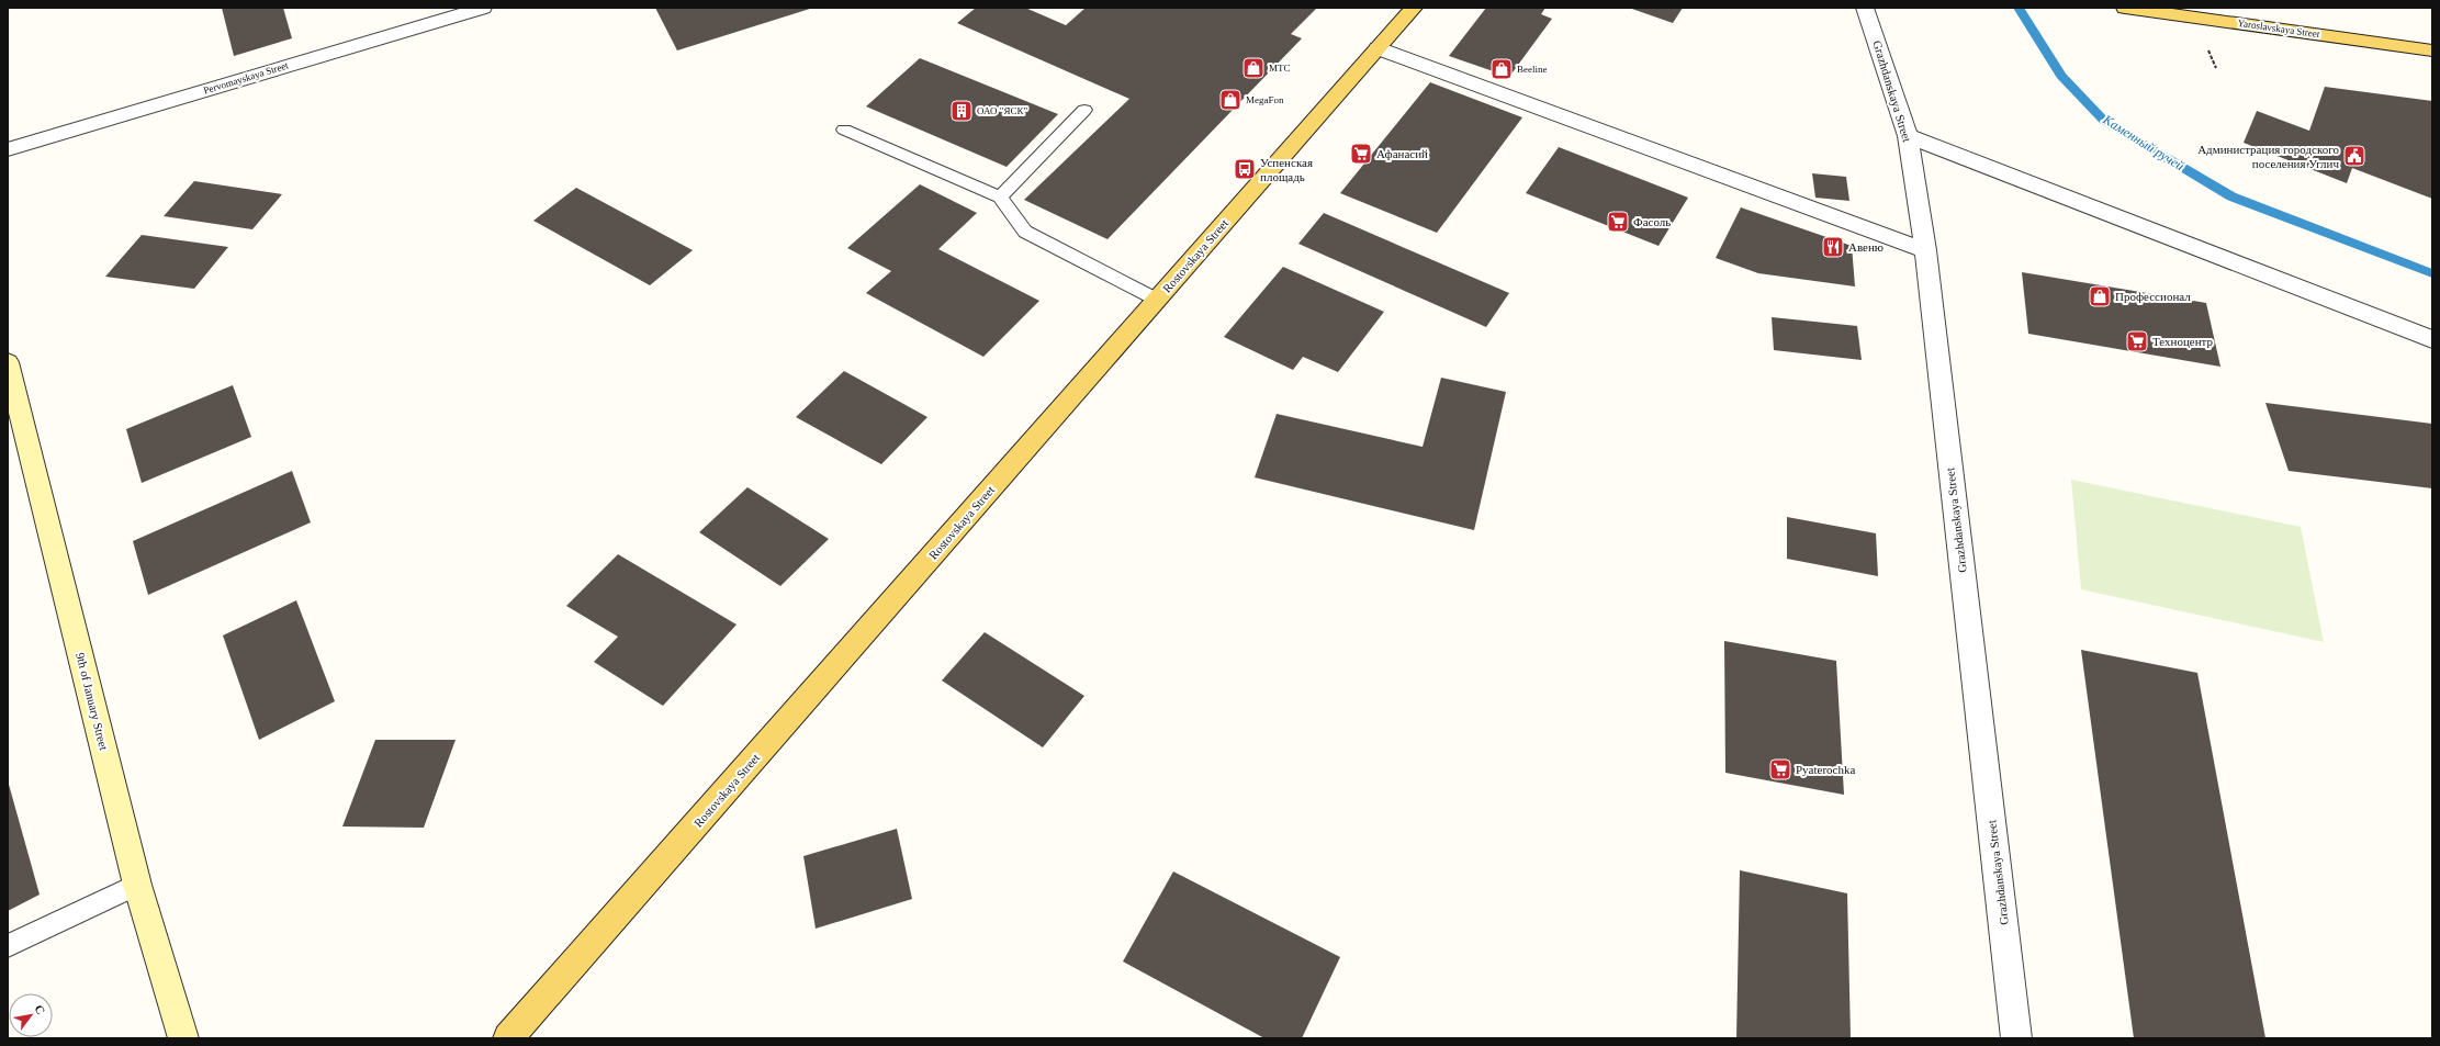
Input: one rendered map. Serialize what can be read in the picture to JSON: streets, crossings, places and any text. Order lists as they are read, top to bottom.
{
  "streets": {
    "main road": ["Yaroslavskaya Street", "Rostovskaya Street", "9th of January Street"],
    "street": ["Pervomayskaya Street", "Grazhdanskaya Street"]
  },
  "water": ["Каменный ручей"],
  "places": {
    "shop": [
      "МТС",
      "Beeline",
      "MegaFon",
      "Профессионал"
    ],
    "building": ["ОАО \"ЯСК\""],
    "supermarket": [
      "Афанасий",
      "Фасоль",
      "Техноцентр",
      "Pyaterochka"
    ],
    "public building": ["Администрация городского поселения Углич"],
    "bus stop": ["Успенская площадь"],
    "restaurant": ["Авеню"]
  },
  "north": "top right"
}
